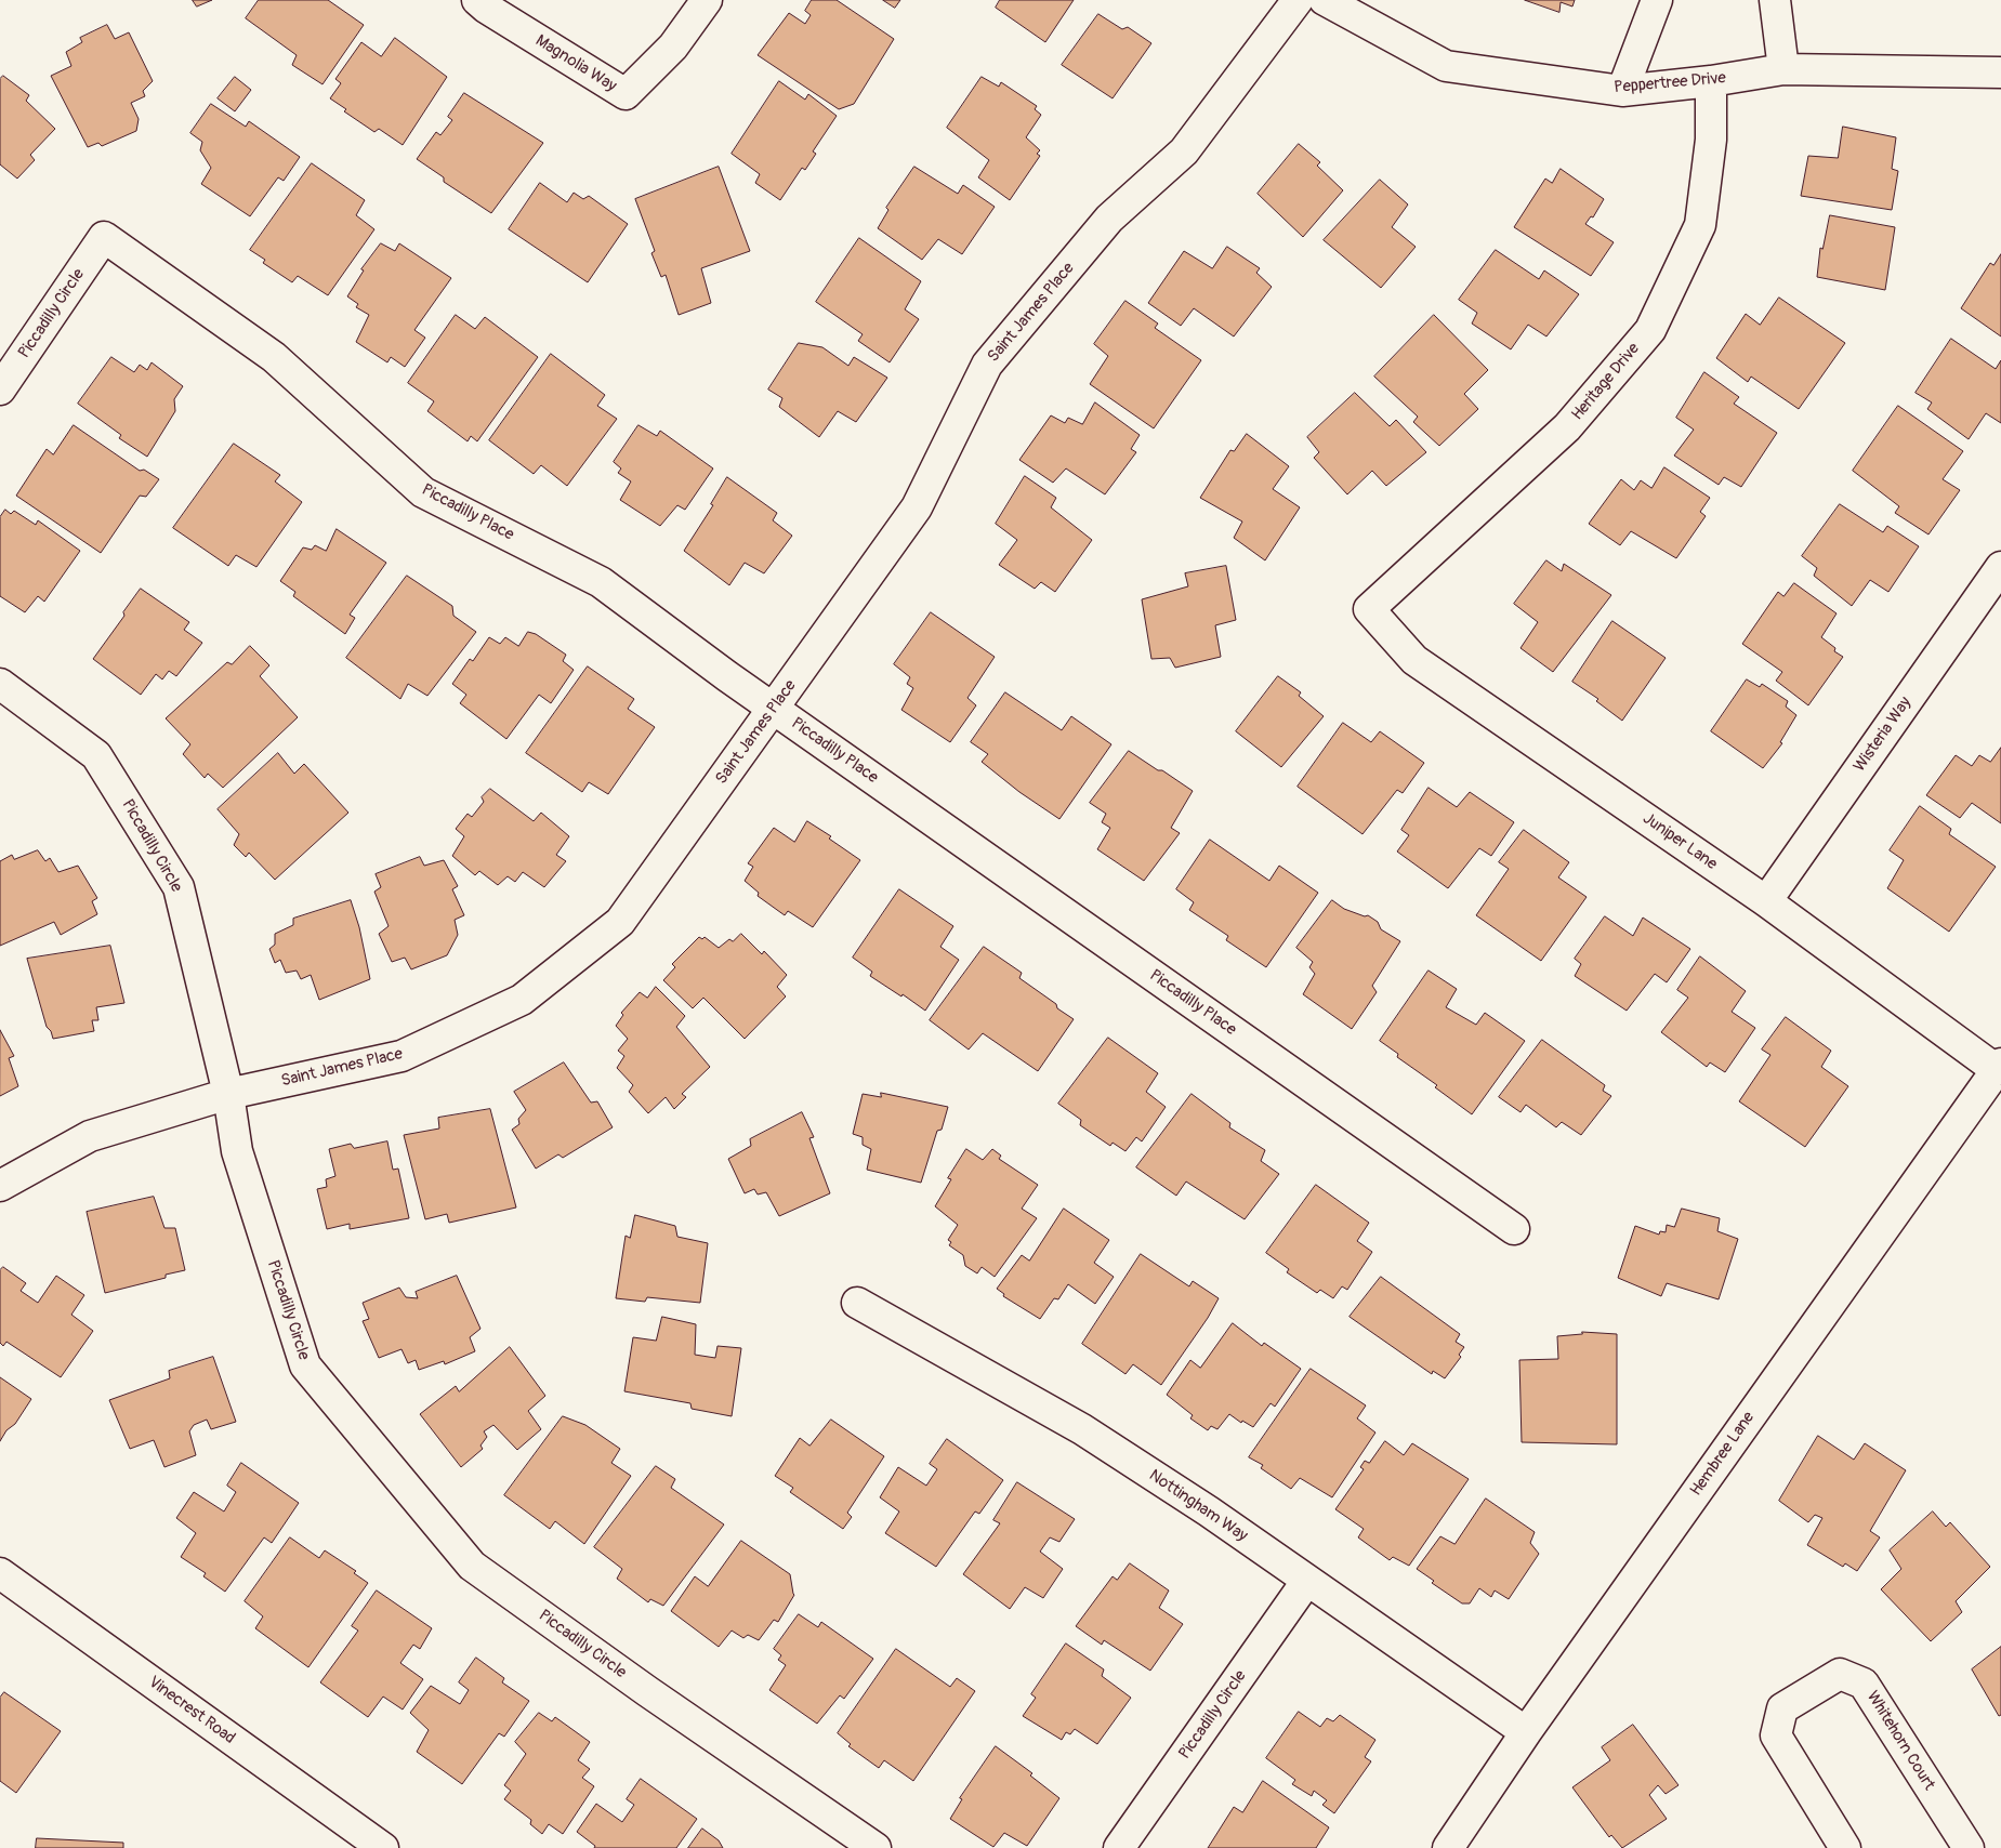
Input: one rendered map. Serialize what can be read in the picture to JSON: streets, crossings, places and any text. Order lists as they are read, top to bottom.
{
  "streets": {
    "street": [
      "Magnolia Way",
      "Peppertree Drive",
      "Saint James Place",
      "Piccadilly Circle",
      "Heritage Drive",
      "Piccadilly Place",
      "Wisteria Way",
      "Juniper Lane",
      "Hembree Lane",
      "Nottingham Way",
      "Vinecrest Road",
      "Whitehorn Court"
    ]
  },
  "crossings": [
    ["Peppertree Drive", "Heritage Drive"],
    ["Saint James Place", "Piccadilly Circle"],
    ["Saint James Place", "Piccadilly Place"],
    ["Piccadilly Circle", "Piccadilly Place"],
    ["Piccadilly Circle", "Nottingham Way"],
    ["Heritage Drive", "Juniper Lane"],
    ["Wisteria Way", "Juniper Lane"],
    ["Juniper Lane", "Hembree Lane"],
    ["Hembree Lane", "Nottingham Way"]
  ]
}
